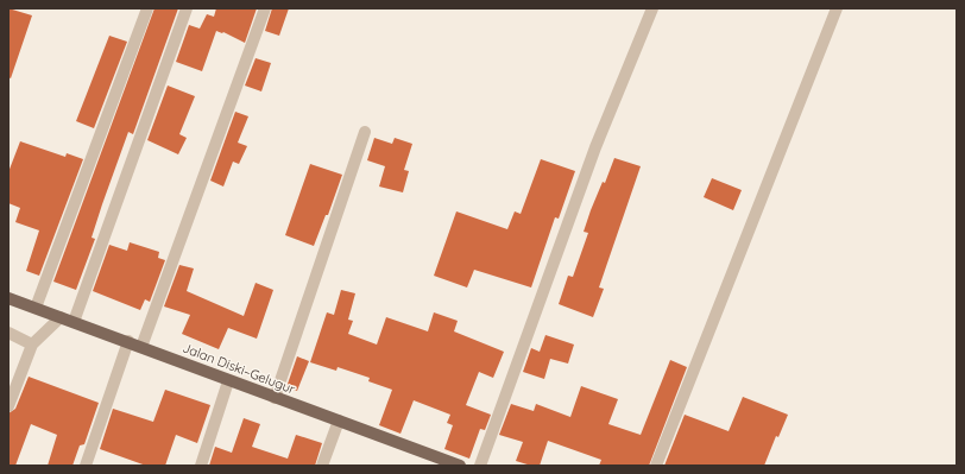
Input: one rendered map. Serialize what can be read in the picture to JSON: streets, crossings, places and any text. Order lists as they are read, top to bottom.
{
  "streets": {
    "main road": ["Jalan Diski–Gelugur"]
  }
}
